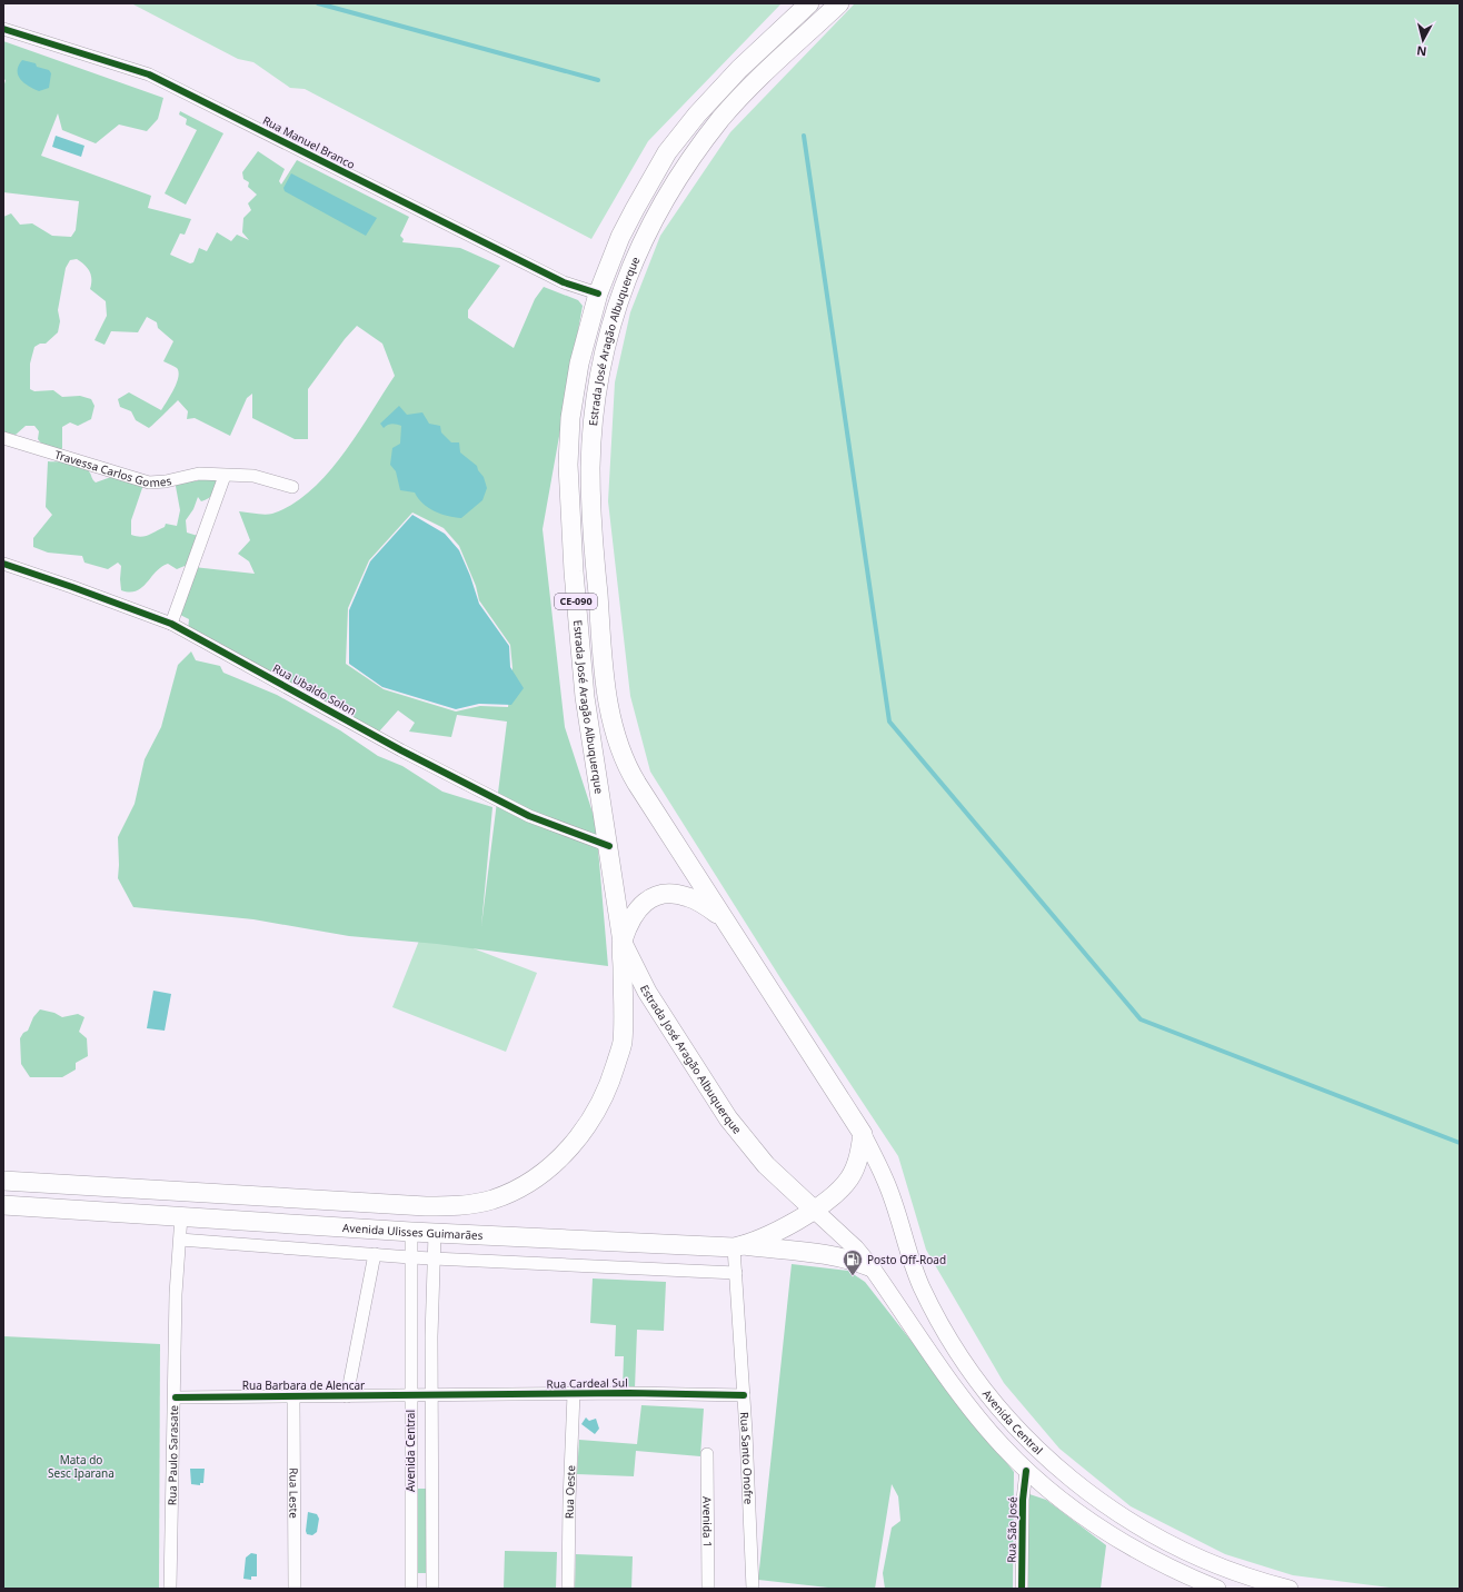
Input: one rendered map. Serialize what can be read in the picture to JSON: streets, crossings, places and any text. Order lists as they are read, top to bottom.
{
  "streets": {
    "main road": [
      "Estrada José Aragão Albuquerque",
      "CE-090",
      "Avenida Ulisses Guimarães",
      "Avenida Central"
    ],
    "street": [
      "Rua Manuel Branco",
      "Travessa Carlos Gomes",
      "Rua Ubaldo Solon",
      "Rua Cardeal Sul",
      "Rua Barbara de Alencar",
      "Rua Paulo Sarasate",
      "Rua Santo Onofre",
      "Rua Oeste",
      "Rua Leste",
      "Avenida 1",
      "Rua São José"
    ]
  },
  "crossings": [
    ["Rua Manuel Branco", "Estrada José Aragão Albuquerque"],
    ["Estrada José Aragão Albuquerque", "Rua Ubaldo Solon"],
    ["Estrada José Aragão Albuquerque", "Avenida Ulisses Guimarães"],
    ["Estrada José Aragão Albuquerque", "Avenida Central"],
    ["Avenida Ulisses Guimarães", "Avenida Central"],
    ["Avenida Ulisses Guimarães", "Rua Paulo Sarasate"],
    ["Avenida Ulisses Guimarães", "Rua Santo Onofre"],
    ["Rua Cardeal Sul", "Rua Barbara de Alencar"],
    ["Rua Cardeal Sul", "Avenida Central"],
    ["Rua Cardeal Sul", "Rua Santo Onofre"],
    ["Rua Cardeal Sul", "Rua Oeste"],
    ["Rua Barbara de Alencar", "Avenida Central"],
    ["Rua Barbara de Alencar", "Rua Paulo Sarasate"],
    ["Rua Barbara de Alencar", "Rua Leste"],
    ["Avenida Central", "Rua São José"]
  ],
  "parks": ["Mata do Sesc Iparana"],
  "places": {
    "fuel station": ["Posto Off-Road"]
  },
  "north": "bottom"
}
